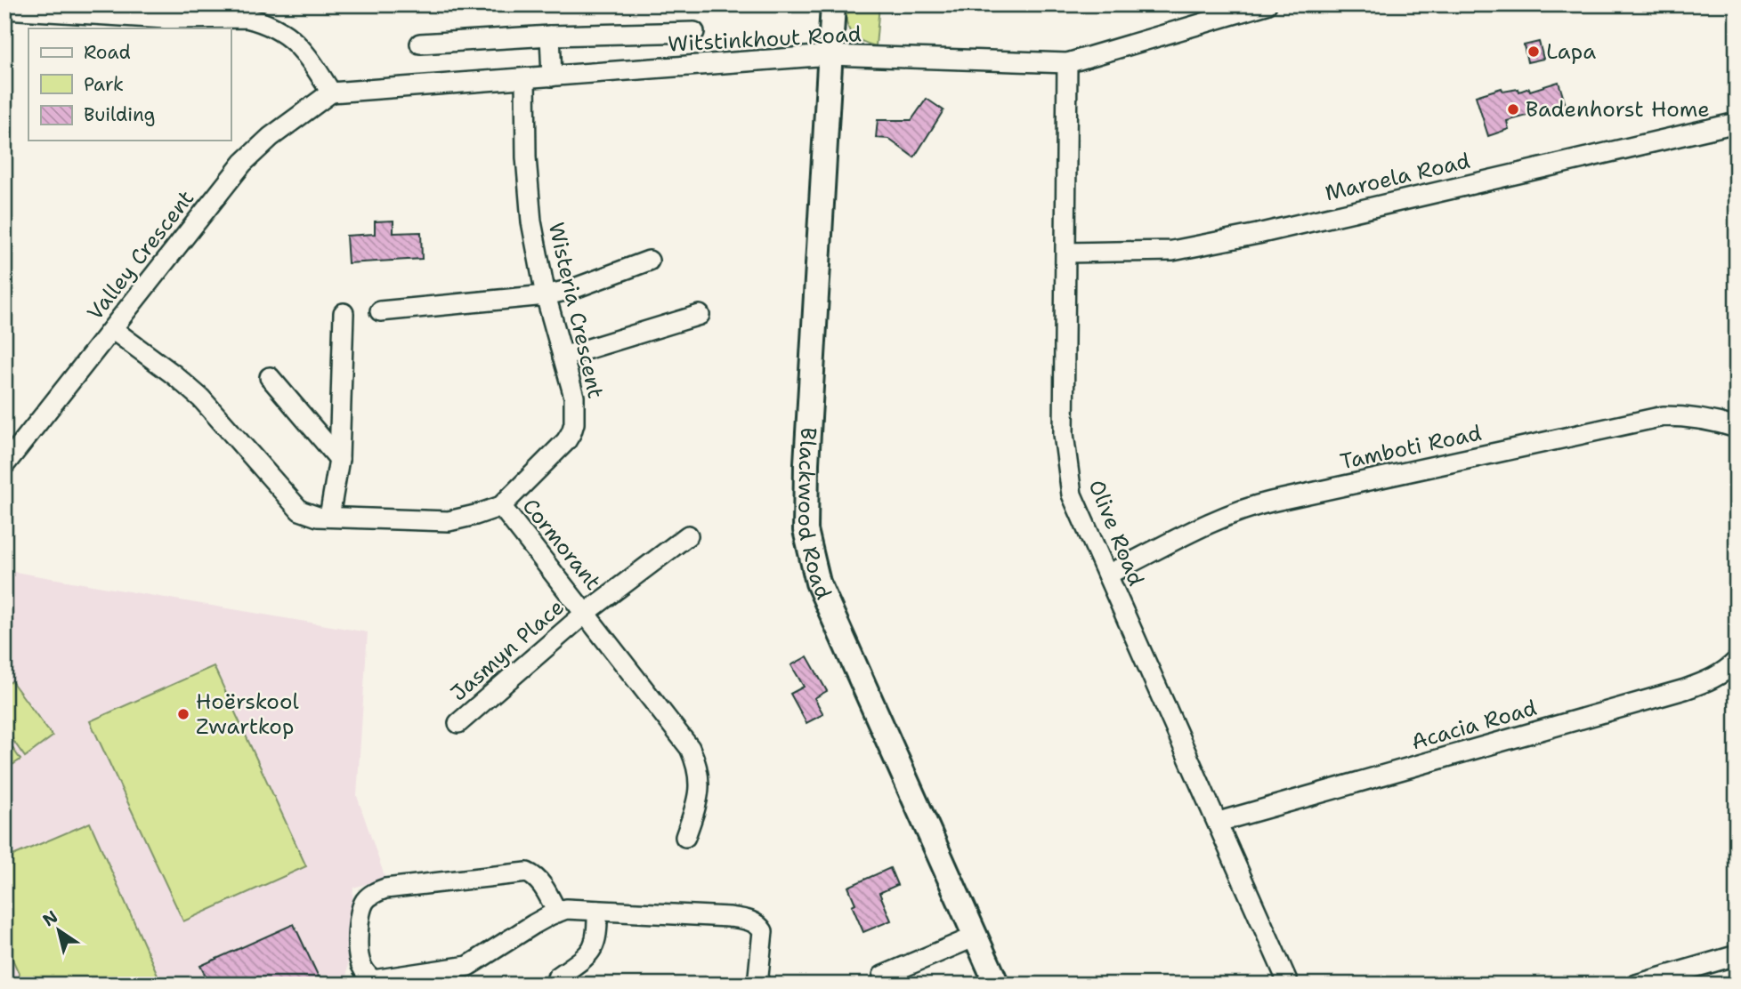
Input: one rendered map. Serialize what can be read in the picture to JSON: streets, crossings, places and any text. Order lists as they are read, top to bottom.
{
  "streets": {
    "street": [
      "Witstinkhout Road",
      "Maroela Road",
      "Valley Crescent",
      "Wisteria Crescent",
      "Tamboti Road",
      "Blackwood Road",
      "Olive Road",
      "Cormorant",
      "Jasmyn Place",
      "Acacia Road"
    ]
  },
  "crossings": [
    ["Witstinkhout Road", "Valley Crescent"],
    ["Witstinkhout Road", "Wisteria Crescent"],
    ["Witstinkhout Road", "Blackwood Road"],
    ["Witstinkhout Road", "Olive Road"],
    ["Maroela Road", "Olive Road"],
    ["Valley Crescent", "Wisteria Crescent"],
    ["Wisteria Crescent", "Cormorant"],
    ["Tamboti Road", "Olive Road"],
    ["Olive Road", "Acacia Road"],
    ["Cormorant", "Jasmyn Place"]
  ],
  "places": ["Lapa", "Badenhorst Home", "Hoërskool Zwartkop"],
  "legend": ["Road", "Park", "Building"],
  "north": "top left"
}
